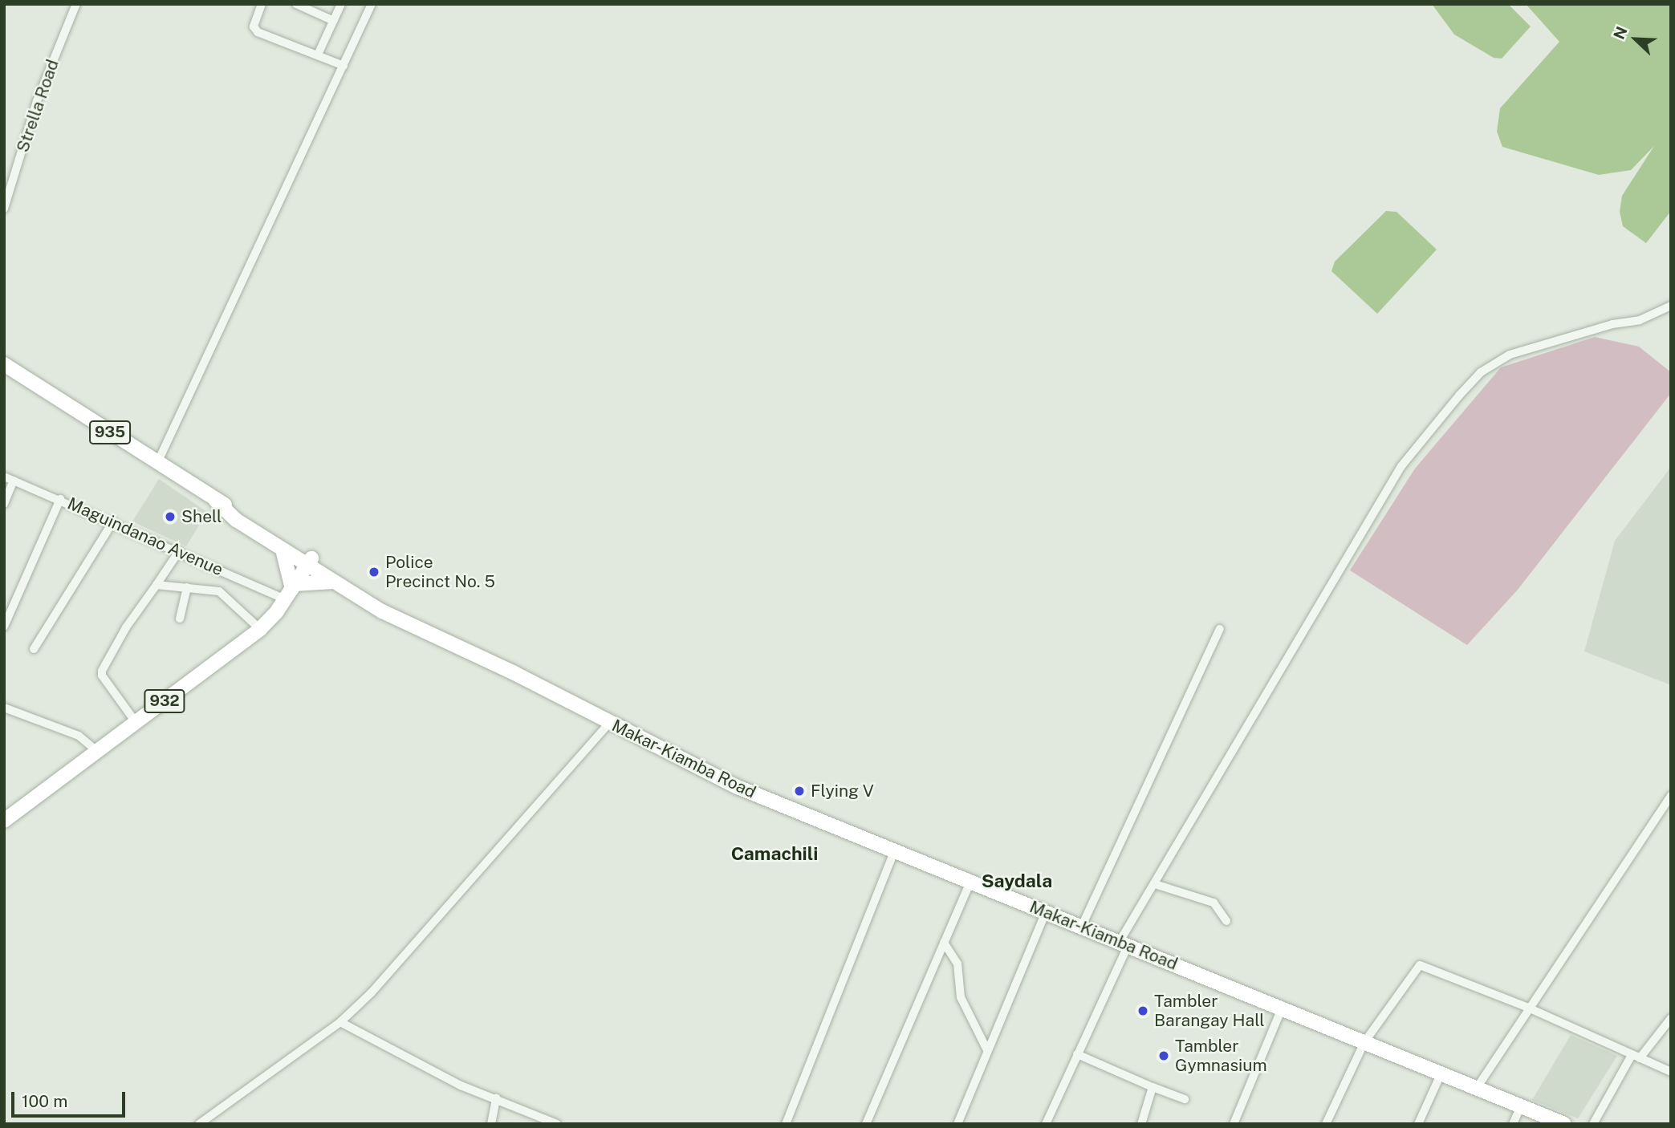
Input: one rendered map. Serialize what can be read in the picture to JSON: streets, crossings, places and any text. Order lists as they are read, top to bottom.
{
  "streets": {
    "main road": ["935", "932", "Makar-Kiamba Road"],
    "street": ["Strella Road", "Maguindanao Avenue"]
  },
  "crossings": [
    ["Maguindanao Avenue", "932"],
    ["932", "Makar-Kiamba Road"]
  ],
  "districts": ["Camachili", "Saydala"],
  "places": [
    "Shell",
    "Police Precinct No. 5",
    "Flying V",
    "Tambler Barangay Hall",
    "Tambler Gymnasium"
  ],
  "scale_bar": "100 m",
  "north": "top left"
}
